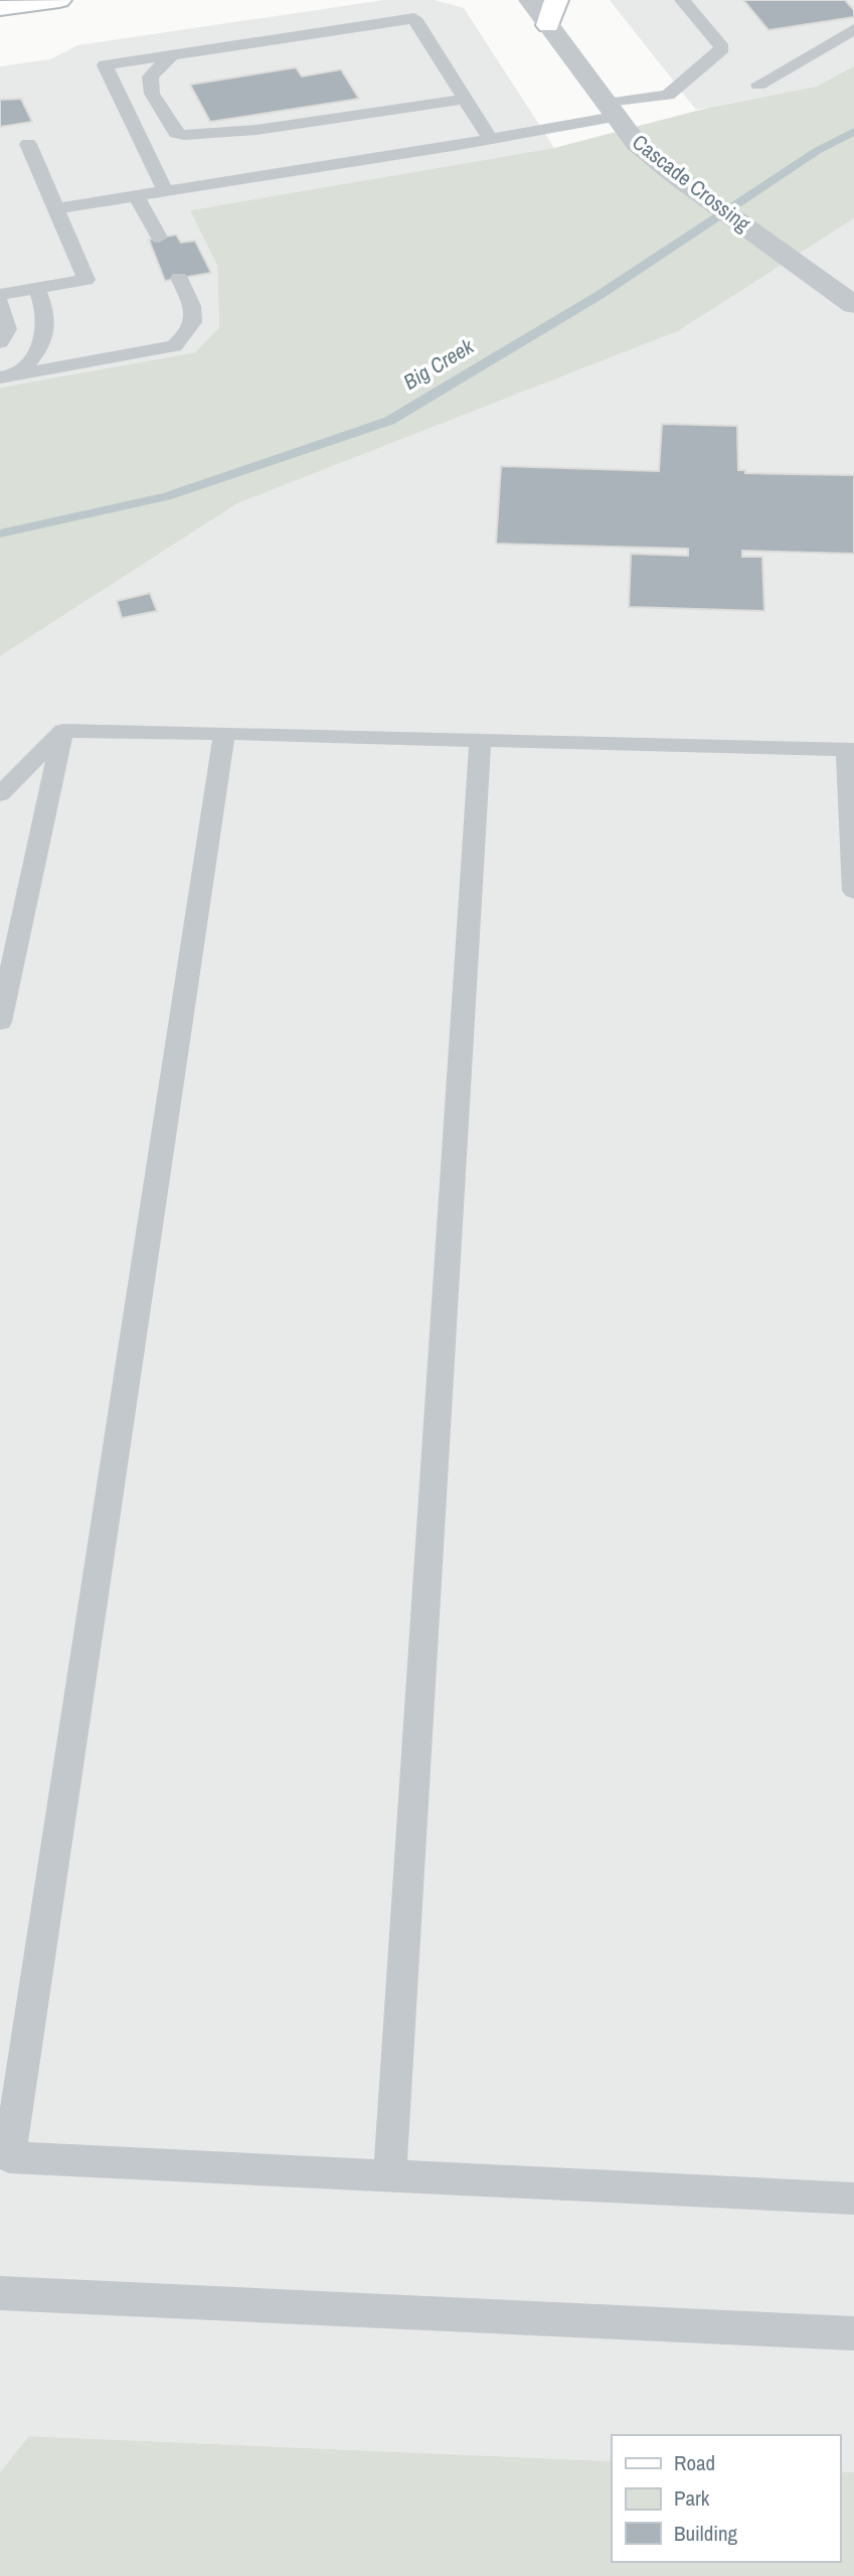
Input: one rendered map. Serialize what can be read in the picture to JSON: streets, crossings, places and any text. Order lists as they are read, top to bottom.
{
  "streets": {
    "street": ["Cascade Crossing"]
  },
  "water": ["Big Creek"],
  "legend": ["Road", "Park", "Building"]
}
